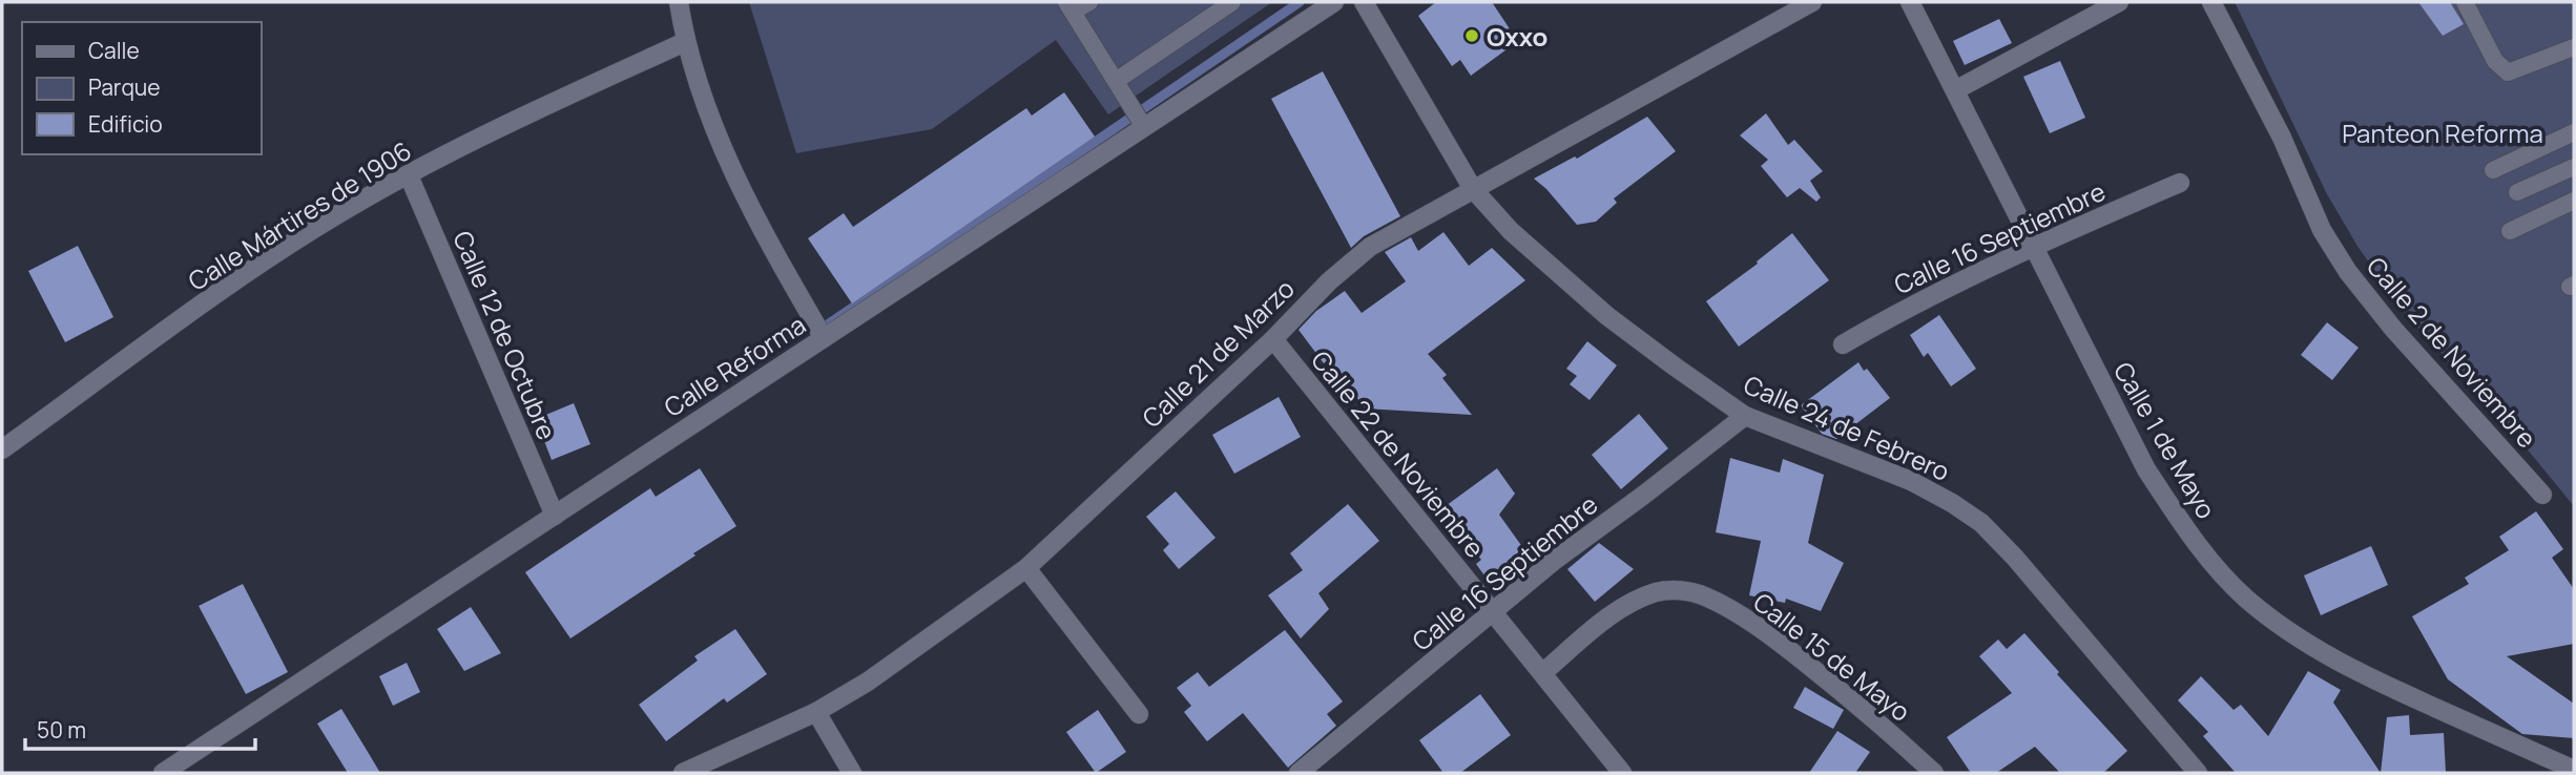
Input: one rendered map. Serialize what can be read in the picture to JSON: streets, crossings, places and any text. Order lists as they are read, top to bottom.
{
  "streets": {
    "street": [
      "Calle Mártires de 1906",
      "Calle 16 Septiembre",
      "Calle 12 de Octubre",
      "Calle 2 de Noviembre",
      "Calle 21 de Marzo",
      "Calle Reforma",
      "Calle 24 de Febrero",
      "Calle 1 de Mayo",
      "Calle 22 de Noviembre",
      "Calle 15 de Mayo"
    ]
  },
  "crossings": [
    ["Calle Mártires de 1906", "Calle 12 de Octubre"],
    ["Calle 16 Septiembre", "Calle 24 de Febrero"],
    ["Calle 16 Septiembre", "Calle 1 de Mayo"],
    ["Calle 16 Septiembre", "Calle 22 de Noviembre"],
    ["Calle 12 de Octubre", "Calle Reforma"],
    ["Calle 21 de Marzo", "Calle 24 de Febrero"],
    ["Calle 21 de Marzo", "Calle 22 de Noviembre"],
    ["Calle 22 de Noviembre", "Calle 15 de Mayo"]
  ],
  "parks": ["Panteon Reforma"],
  "places": ["Oxxo"],
  "legend": ["Calle", "Parque", "Edificio"],
  "scale_bar": "50 m"
}
